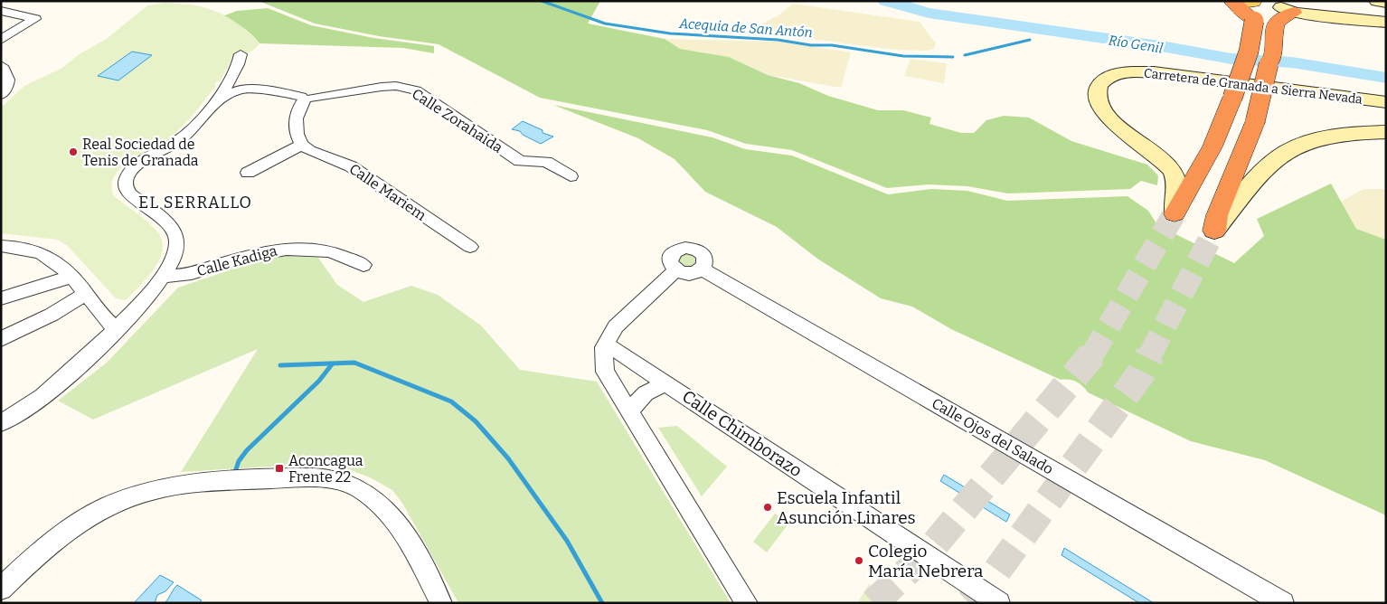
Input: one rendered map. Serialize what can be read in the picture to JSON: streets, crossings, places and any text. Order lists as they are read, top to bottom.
{
  "streets": {
    "main road": ["Carretera de Granada a Sierra Nevada"],
    "street": [
      "Calle Zorahaida",
      "Calle Mariem",
      "Calle Kadiga",
      "Calle Chimborazo",
      "Calle Ojos del Salado"
    ]
  },
  "districts": ["EL SERRALLO"],
  "water": ["Acequia de San Antón", "Río Genil"],
  "places": {
    "other": ["Real Sociedad de Tenis de Granada", "Escuela Infantil Asunción Linares", "Colegio María Nebrera"],
    "transit": ["Aconcagua Frente 22"]
  }
}
